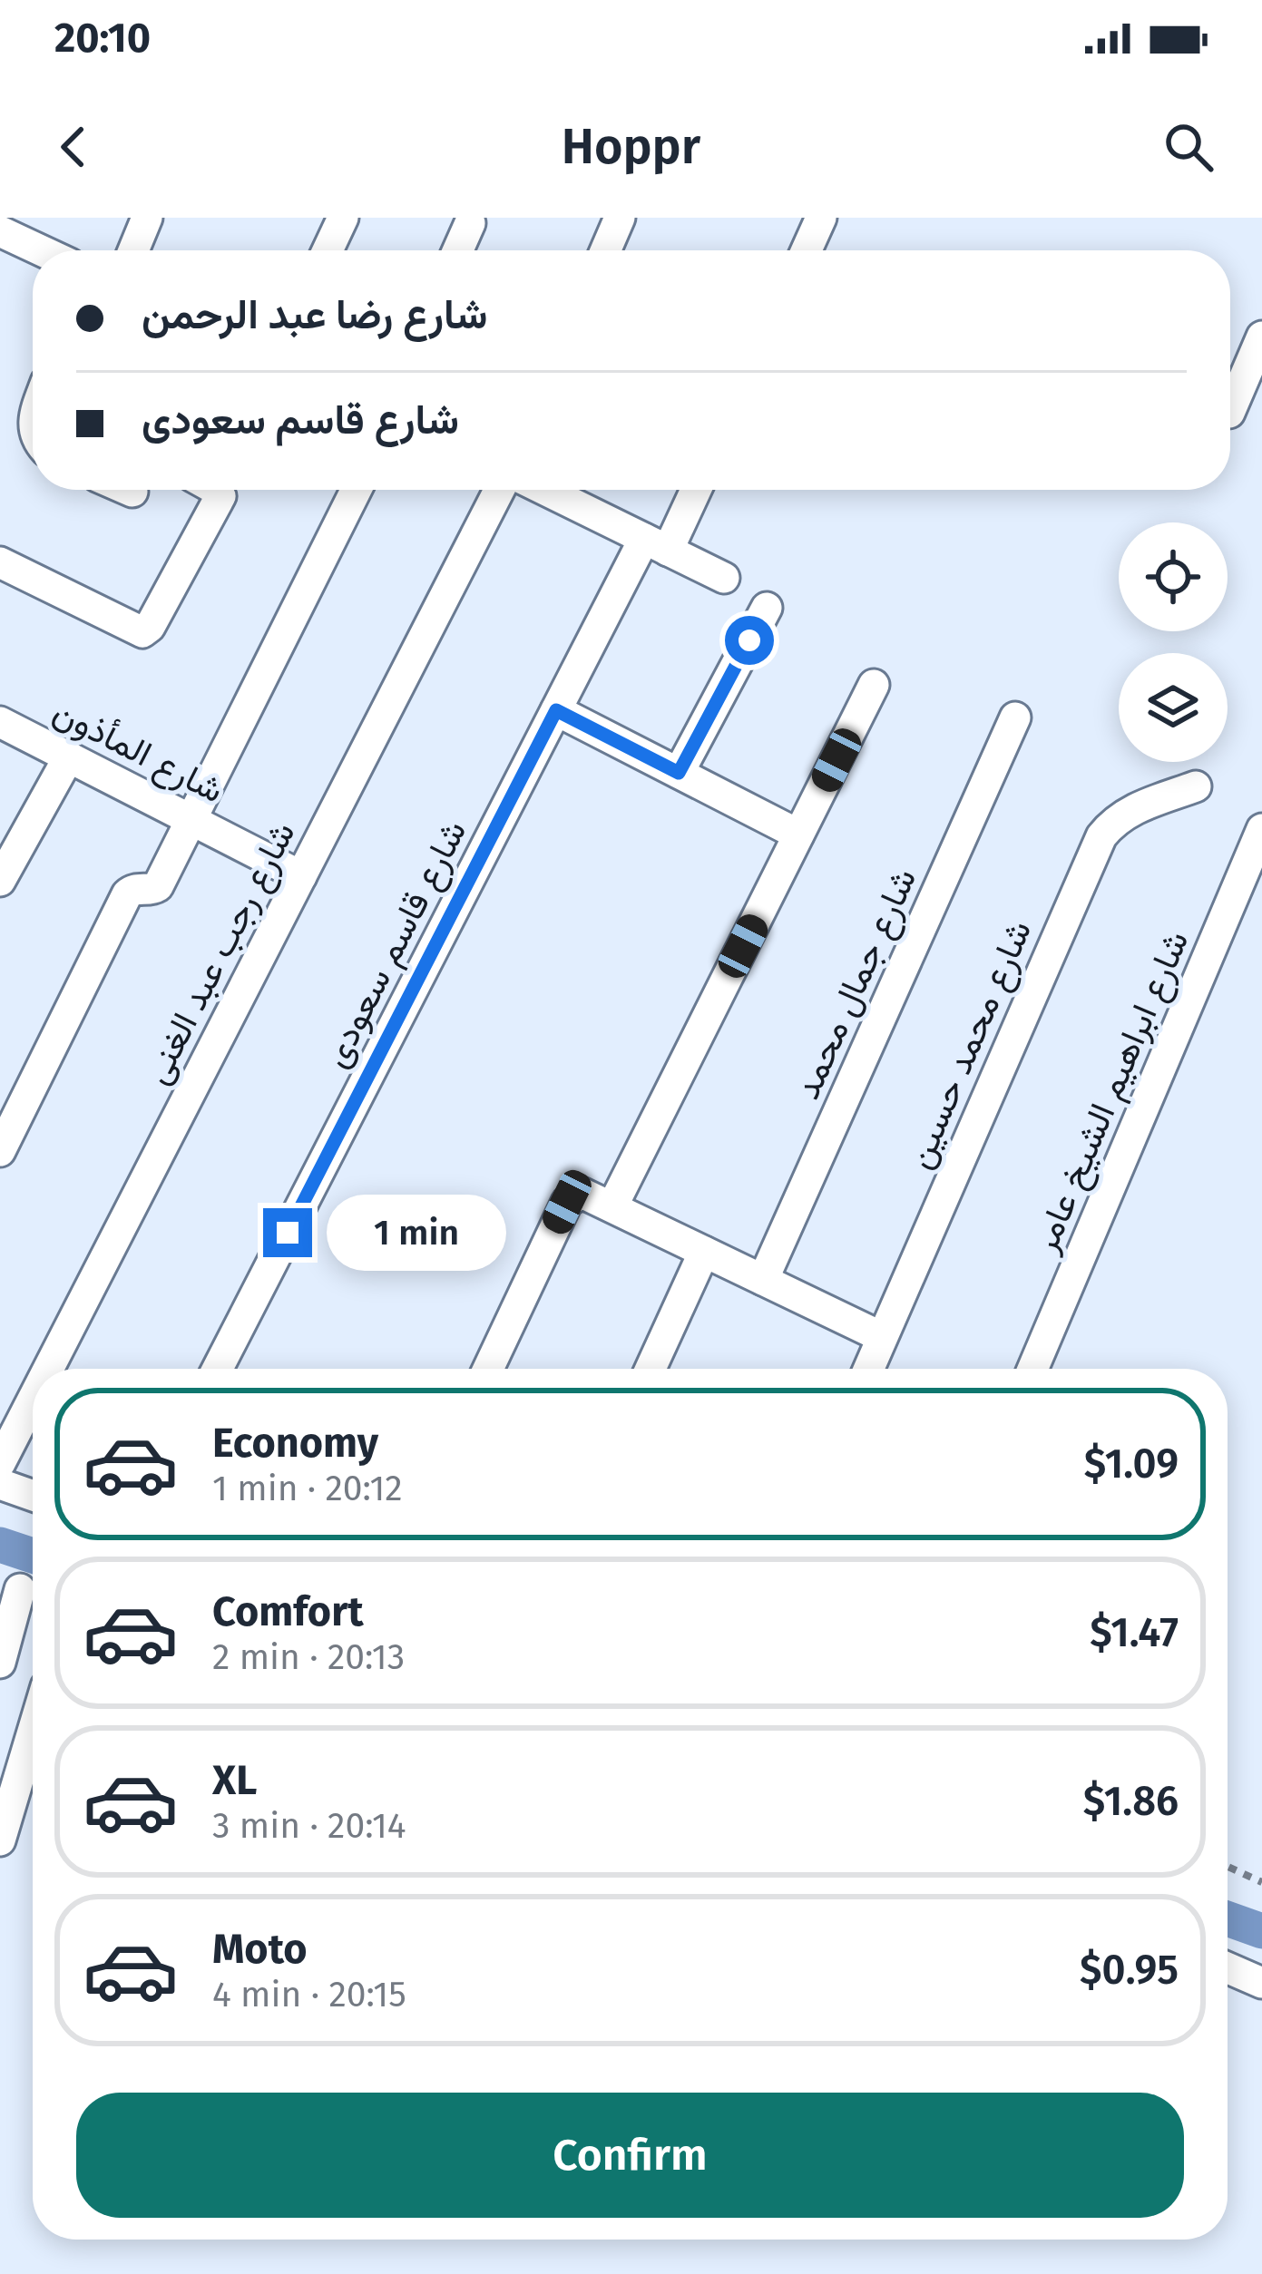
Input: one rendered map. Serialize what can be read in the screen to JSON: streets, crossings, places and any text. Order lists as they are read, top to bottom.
{
  "streets": {
    "street": [
      "شارع المأذون",
      "شارع قاسم سعودى",
      "شارع رجب عبد الغنى",
      "شارع جمال محمد",
      "شارع محمد حسين",
      "شارع ابراهيم الشيخ عامر"
    ]
  },
  "crossings": [
    ["شارع المأذون", "شارع رجب عبد الغنى"]
  ],
  "page": {
    "status": "20:10",
    "header": "Hoppr",
    "banner": ["شارع رضا عبد الرحمن", "شارع قاسم سعودى"],
    "bubble": "1 min",
    "list": [
      {
        "name": "Economy",
        "note": "1 min · 20:12",
        "value": "$1.09"
      },
      {
        "name": "Comfort",
        "note": "2 min · 20:13",
        "value": "$1.47"
      },
      {
        "name": "XL",
        "note": "3 min · 20:14",
        "value": "$1.86"
      },
      {
        "name": "Moto",
        "note": "4 min · 20:15",
        "value": "$0.95"
      }
    ],
    "buttons": "Confirm"
  }
}
